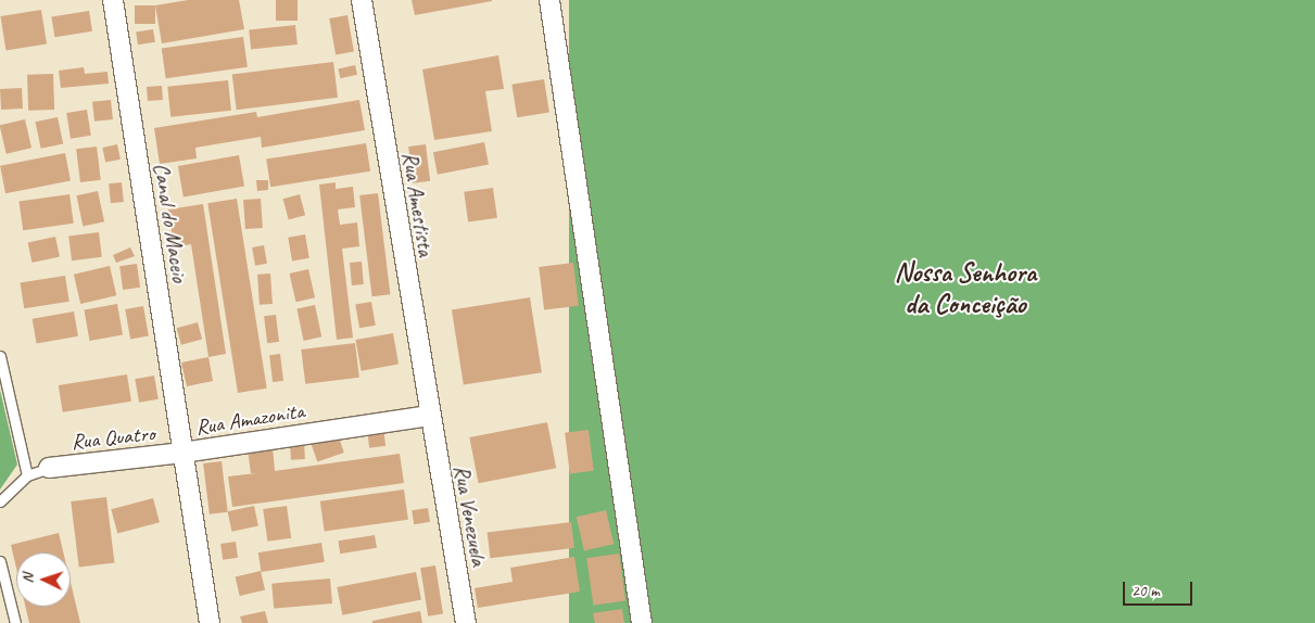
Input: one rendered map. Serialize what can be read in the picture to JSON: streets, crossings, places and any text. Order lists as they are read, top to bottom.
{
  "streets": {
    "street": [
      "Rua Amestista",
      "Canal do Maceio",
      "Rua Amazonita",
      "Rua Quatro",
      "Rua Venezuela"
    ]
  },
  "crossings": [
    ["Rua Amestista", "Rua Amazonita"],
    ["Rua Amestista", "Rua Venezuela"],
    ["Canal do Maceio", "Rua Amazonita"],
    ["Canal do Maceio", "Rua Quatro"],
    ["Rua Amazonita", "Rua Quatro"],
    ["Rua Amazonita", "Rua Venezuela"]
  ],
  "districts": ["Nossa Senhora da Conceição"],
  "scale_bar": "20 m",
  "north": "left"
}
